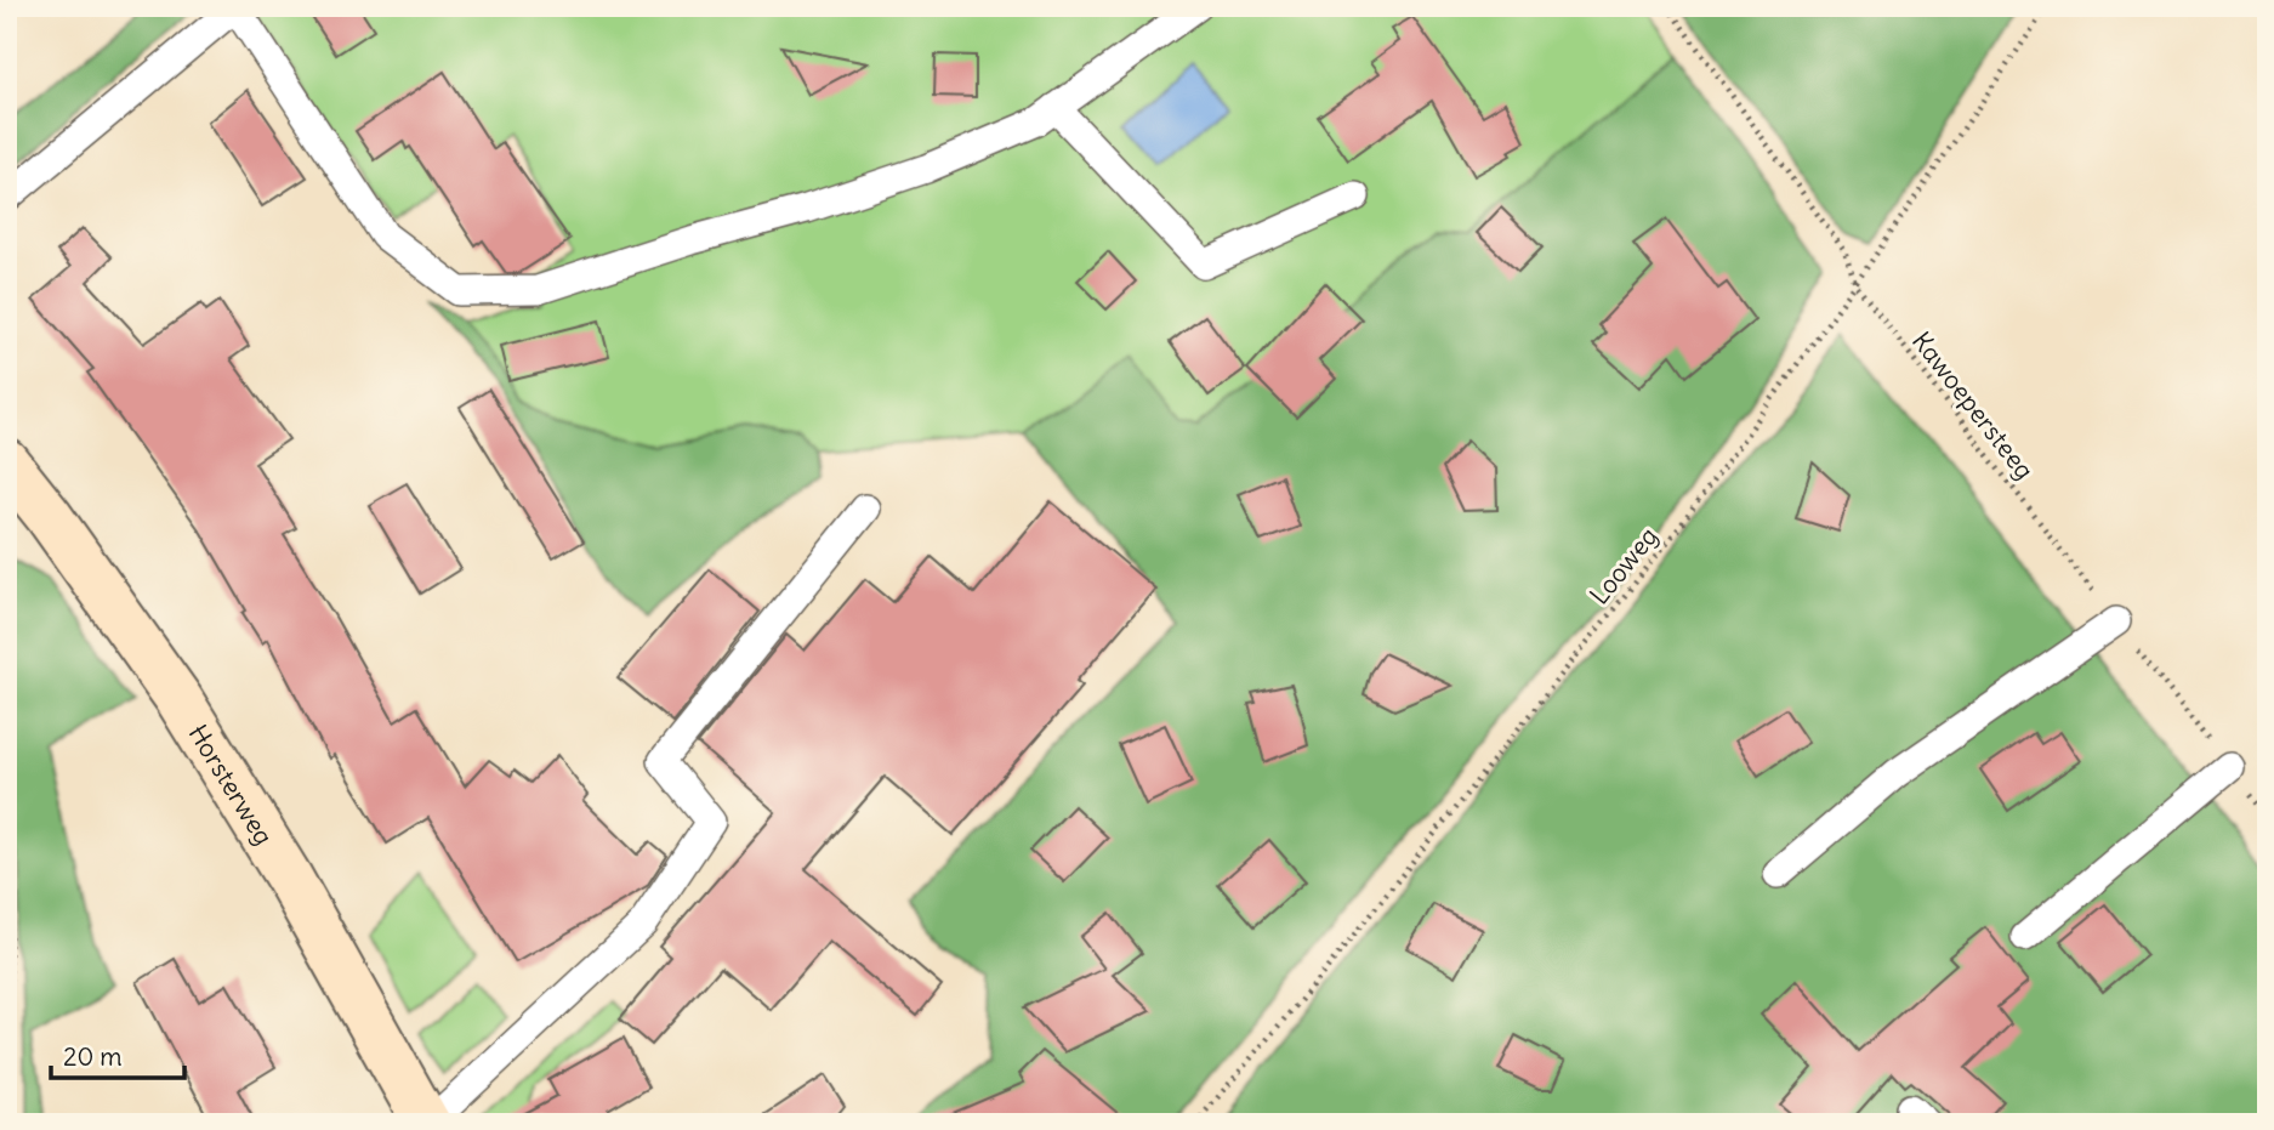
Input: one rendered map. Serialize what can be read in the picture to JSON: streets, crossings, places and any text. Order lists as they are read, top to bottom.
{
  "streets": {
    "main road": ["Horsterweg"],
    "path": ["Kawoepersteeg", "Looweg"]
  },
  "crossings": [
    ["Kawoepersteeg", "Looweg"]
  ],
  "scale_bar": "20 m"
}
